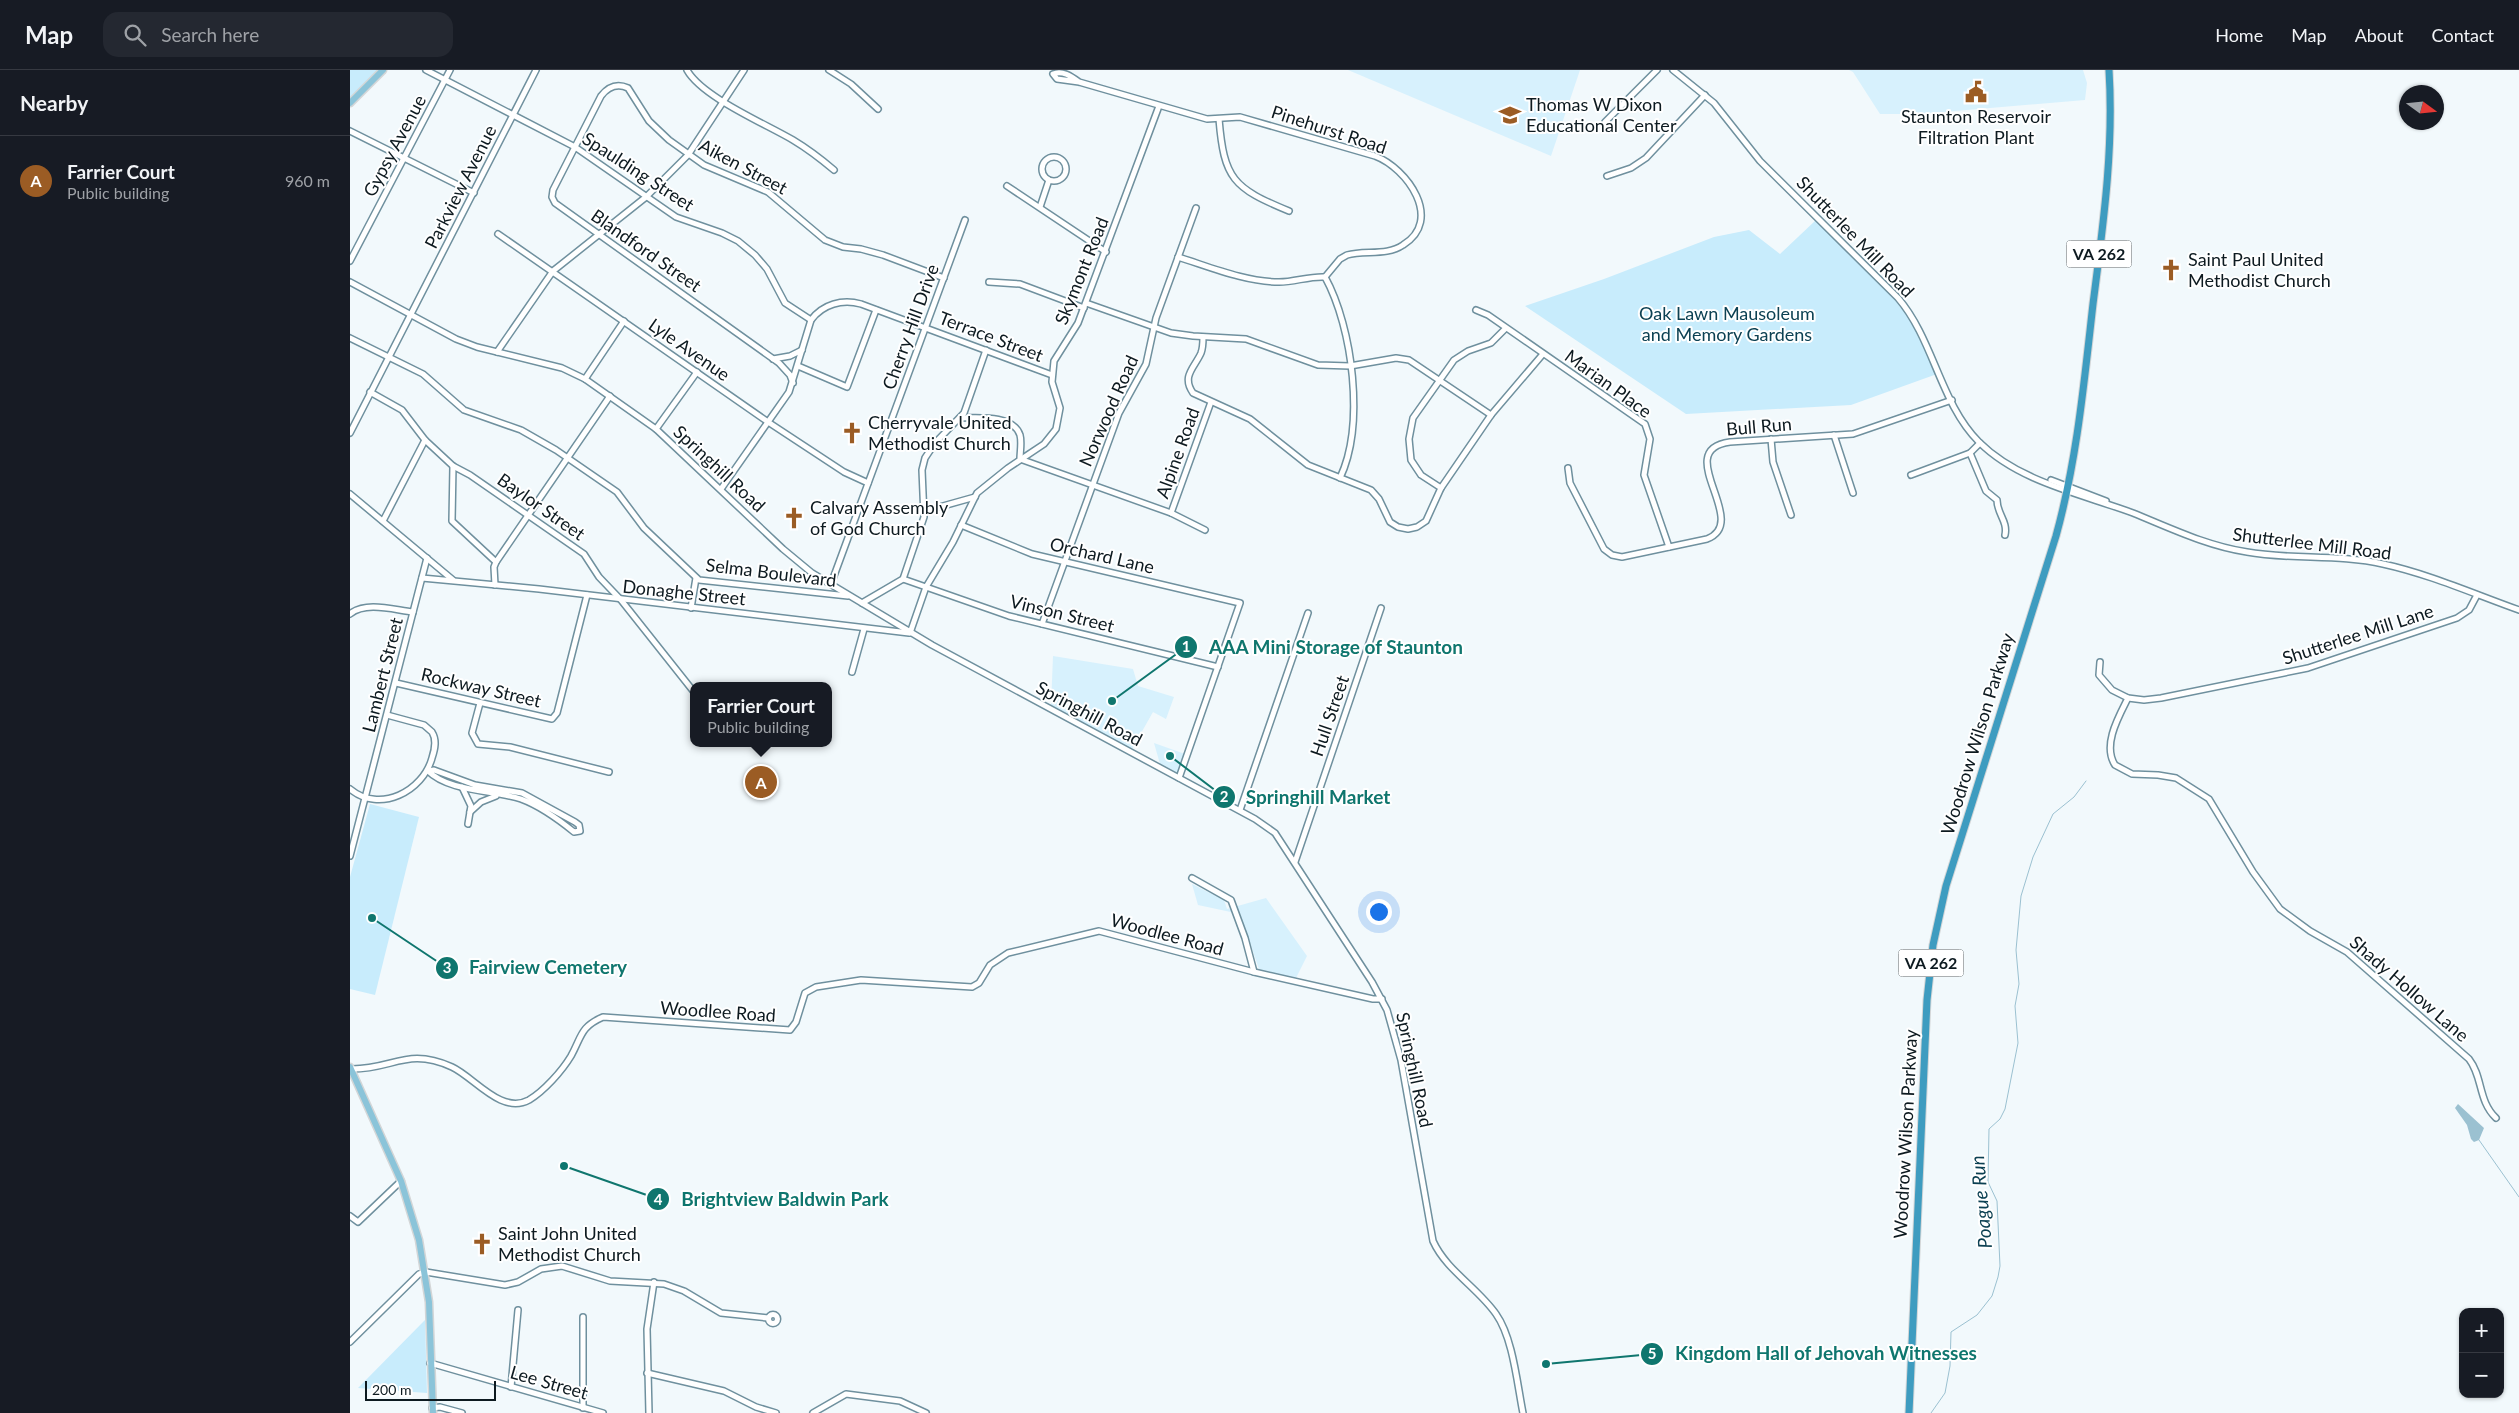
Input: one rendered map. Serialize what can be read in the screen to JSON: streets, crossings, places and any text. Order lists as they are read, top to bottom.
{
  "streets": {
    "highway": ["VA 262", "Woodrow Wilson Parkway"],
    "street": [
      "Pinehurst Road",
      "Gypsy Avenue",
      "Aiken Street",
      "Spaulding Street",
      "Parkview Avenue",
      "Shutterlee Mill Road",
      "Blandford Street",
      "Skymont Road",
      "Cherry Hill Drive",
      "Terrace Street",
      "Lyle Avenue",
      "Marian Place",
      "Norwood Road",
      "Bull Run",
      "Alpine Road",
      "Springhill Road",
      "Baylor Street",
      "Orchard Lane",
      "Selma Boulevard",
      "Donaghe Street",
      "Vinson Street",
      "Shutterlee Mill Lane",
      "Lambert Street",
      "Rockway Street",
      "Hull Street",
      "Woodlee Road",
      "Shady Hollow Lane",
      "Lee Street"
    ]
  },
  "crossings": [
    ["Pinehurst Road", "Skymont Road"],
    ["Gypsy Avenue", "Spaulding Street"],
    ["Aiken Street", "Spaulding Street"],
    ["Aiken Street", "Blandford Street"],
    ["Aiken Street", "Cherry Hill Drive"],
    ["Spaulding Street", "Parkview Avenue"],
    ["Spaulding Street", "Blandford Street"],
    ["Spaulding Street", "Terrace Street"],
    ["Parkview Avenue", "Springhill Road"],
    ["Parkview Avenue", "Baylor Street"],
    ["Parkview Avenue", "Selma Boulevard"],
    ["Shutterlee Mill Road", "Bull Run"],
    ["Shutterlee Mill Road", "Shutterlee Mill Lane"],
    ["Shutterlee Mill Road", "Woodrow Wilson Parkway"],
    ["Skymont Road", "Terrace Street"],
    ["Skymont Road", "Springhill Road"],
    ["Skymont Road", "Orchard Lane"],
    ["Skymont Road", "Donaghe Street"],
    ["Skymont Road", "Vinson Street"],
    ["Cherry Hill Drive", "Terrace Street"],
    ["Cherry Hill Drive", "Lyle Avenue"],
    ["Cherry Hill Drive", "Springhill Road"],
    ["Marian Place", "Bull Run"],
    ["Norwood Road", "Orchard Lane"],
    ["Norwood Road", "Vinson Street"],
    ["Springhill Road", "Selma Boulevard"],
    ["Springhill Road", "Donaghe Street"],
    ["Springhill Road", "Hull Street"],
    ["Springhill Road", "Woodlee Road"],
    ["Baylor Street", "Donaghe Street"],
    ["Orchard Lane", "Vinson Street"],
    ["Donaghe Street", "Lambert Street"],
    ["Donaghe Street", "Rockway Street"],
    ["Shutterlee Mill Lane", "Shady Hollow Lane"],
    ["Lambert Street", "Rockway Street"]
  ],
  "water": ["Poague Run"],
  "parks": ["Oak Lawn Mausoleum and Memory Gardens"],
  "places": {
    "public building": ["Staunton Reservoir Filtration Plant"],
    "school or university": ["Thomas W Dixon Educational Center"],
    "church": [
      "Saint Paul United Methodist Church",
      "Cherryvale United Methodist Church",
      "Calvary Assembly of God Church",
      "Saint John United Methodist Church"
    ],
    "other": [
      "AAA Mini Storage of Staunton",
      "Springhill Market",
      "Fairview Cemetery",
      "Brightview Baldwin Park",
      "Kingdom Hall of Jehovah Witnesses"
    ]
  },
  "scale_bar": "200 m",
  "north": "right",
  "page": {
    "header": "Map",
    "search": "Search here",
    "nav": [
      "Home",
      "Map",
      "About",
      "Contact"
    ],
    "heading": "Nearby",
    "list": [
      {
        "mark": "A",
        "name": "Farrier Court",
        "note": "Public building",
        "value": "960 m"
      }
    ],
    "popup": ["Farrier Court", "Public building"],
    "pins": "A",
    "map_buttons": ["+", "−"],
    "scale": "200 m"
  }
}
